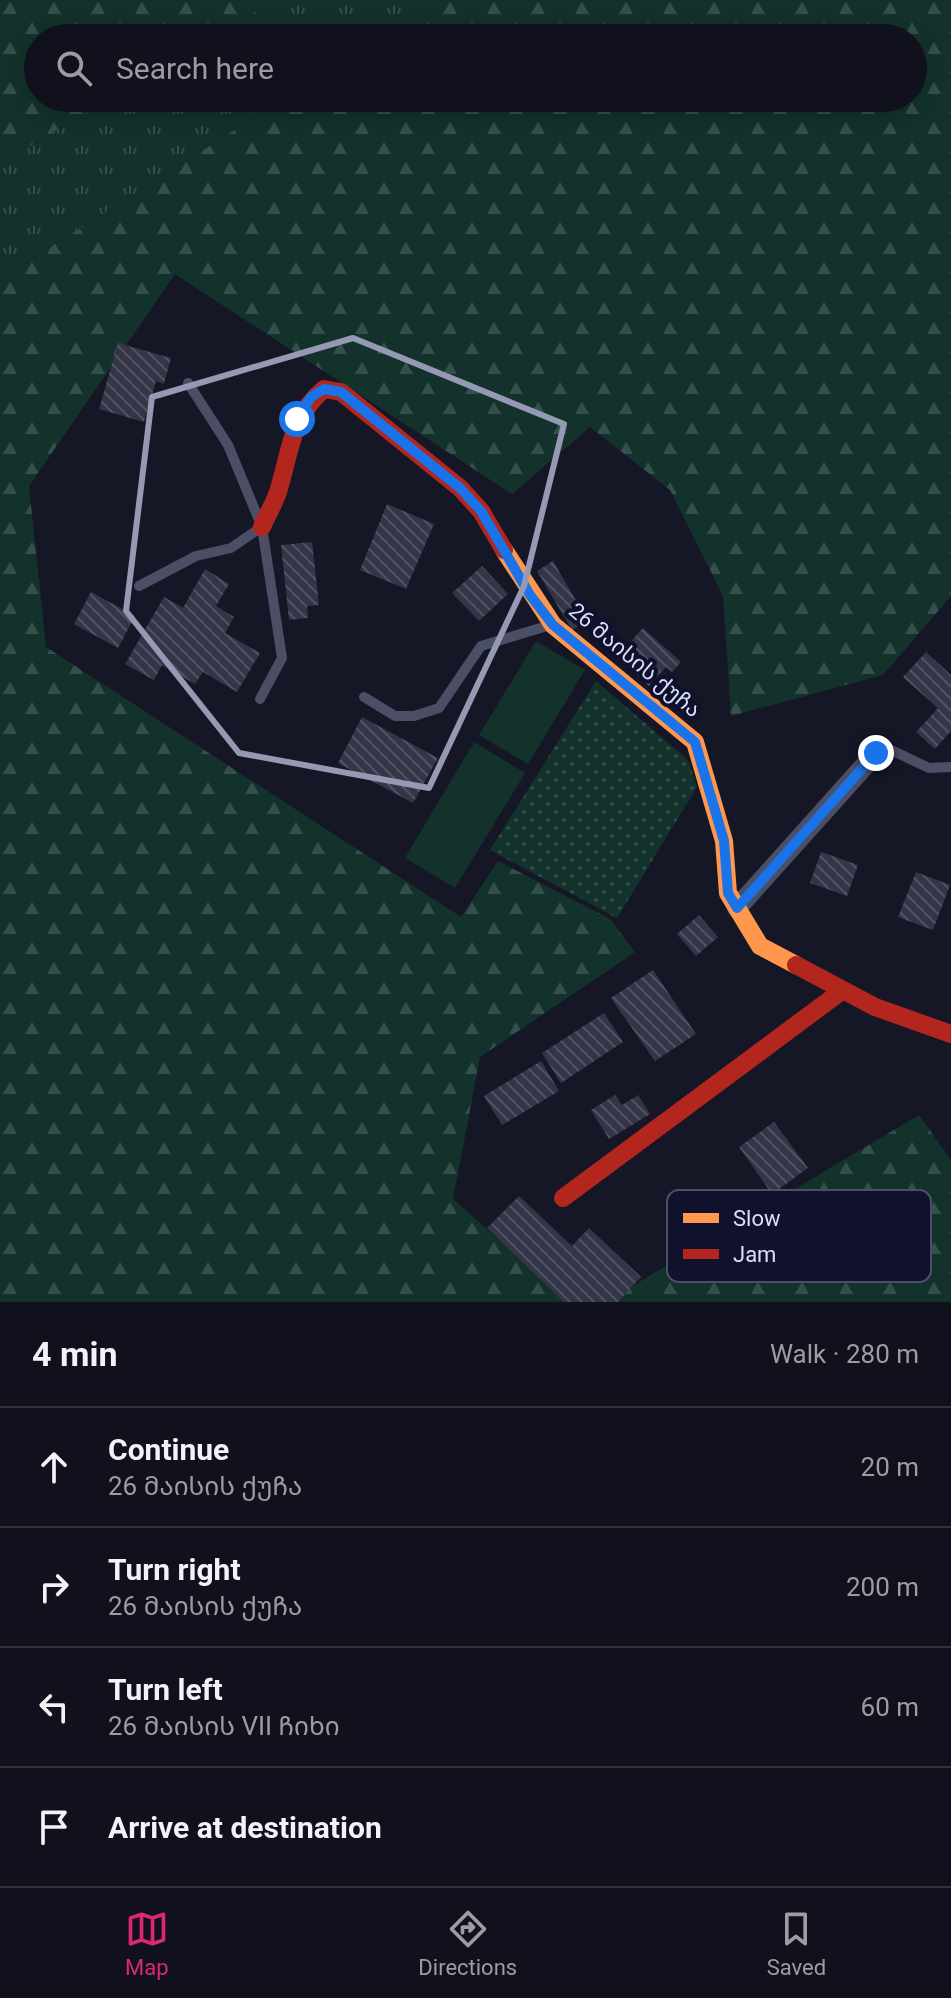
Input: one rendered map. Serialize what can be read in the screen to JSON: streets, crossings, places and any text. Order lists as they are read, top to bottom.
{
  "streets": {
    "street": ["26 მაისის ქუჩა"]
  },
  "legend": ["Slow", "Jam"],
  "page": {
    "search": "Search here",
    "heading": ["4 min", "Walk · 280 m"],
    "list": [
      ["Continue", "26 მაისის ქუჩა", "20 m"],
      ["Turn right", "26 მაისის ქუჩა", "200 m"],
      ["Turn left", "26 მაისის VII ჩიხი", "60 m"],
      "Arrive at destination"
    ],
    "nav": ["Map", "Directions", "Saved"]
  }
}
